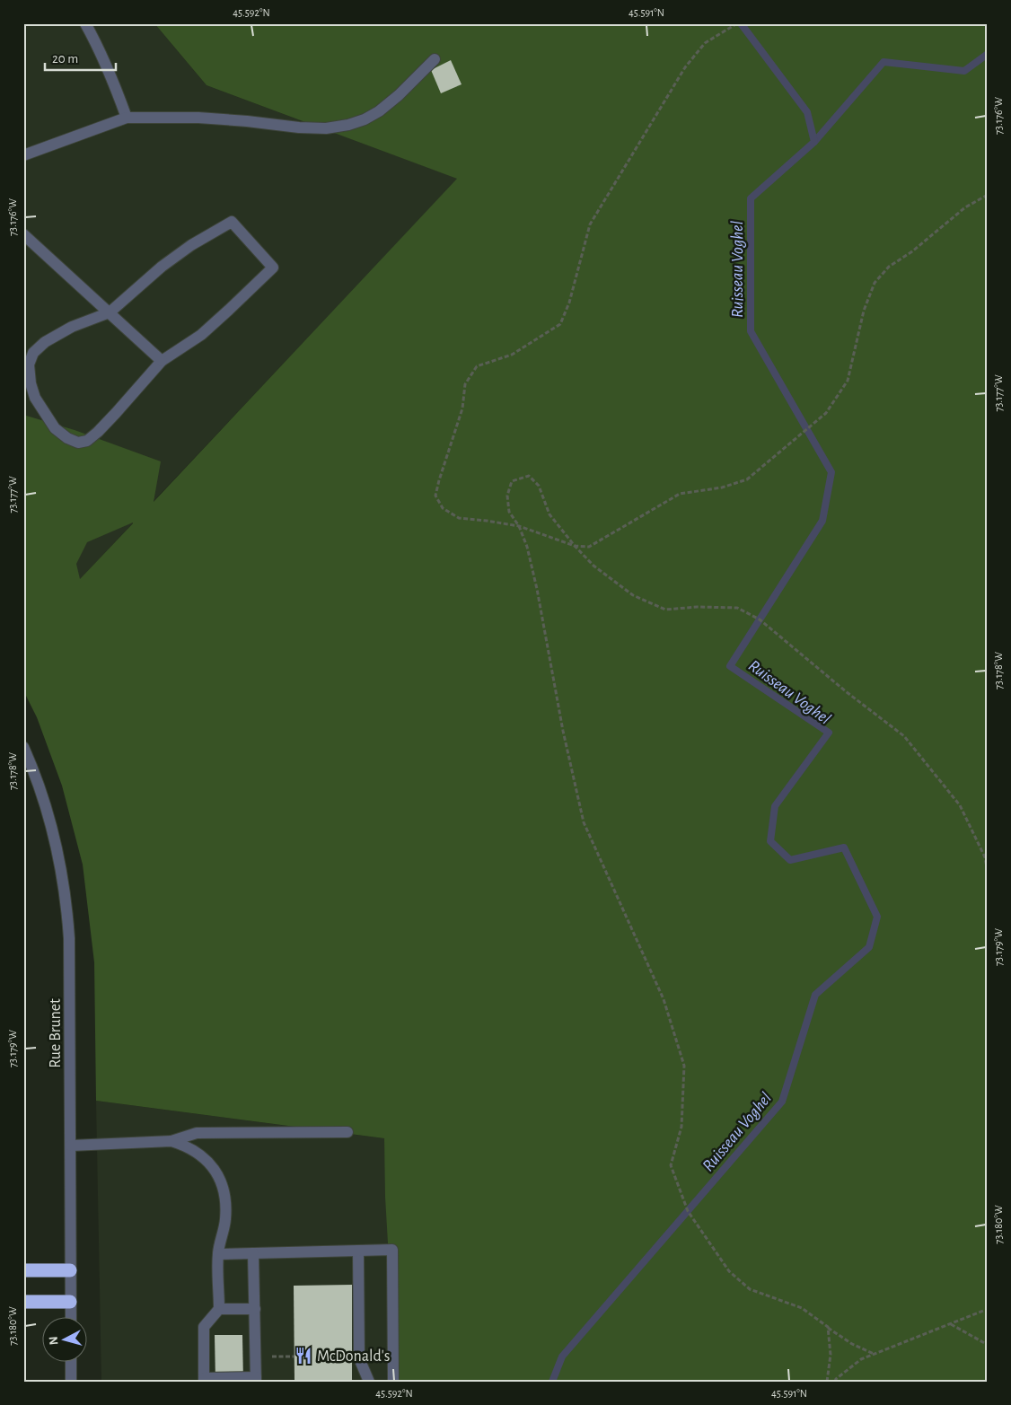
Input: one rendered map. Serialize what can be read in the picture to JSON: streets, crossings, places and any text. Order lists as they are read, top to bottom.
{
  "streets": {
    "street": ["Rue Brunet"]
  },
  "water": ["Ruisseau Voghel"],
  "places": {
    "restaurant": ["McDonald's"]
  },
  "scale_bar": "20 m",
  "north": "left",
  "coordinates": [
    "45.592°N",
    "45.591°N",
    "73.176°W",
    "73.177°W",
    "73.178°W",
    "73.179°W",
    "73.180°W"
  ]
}
